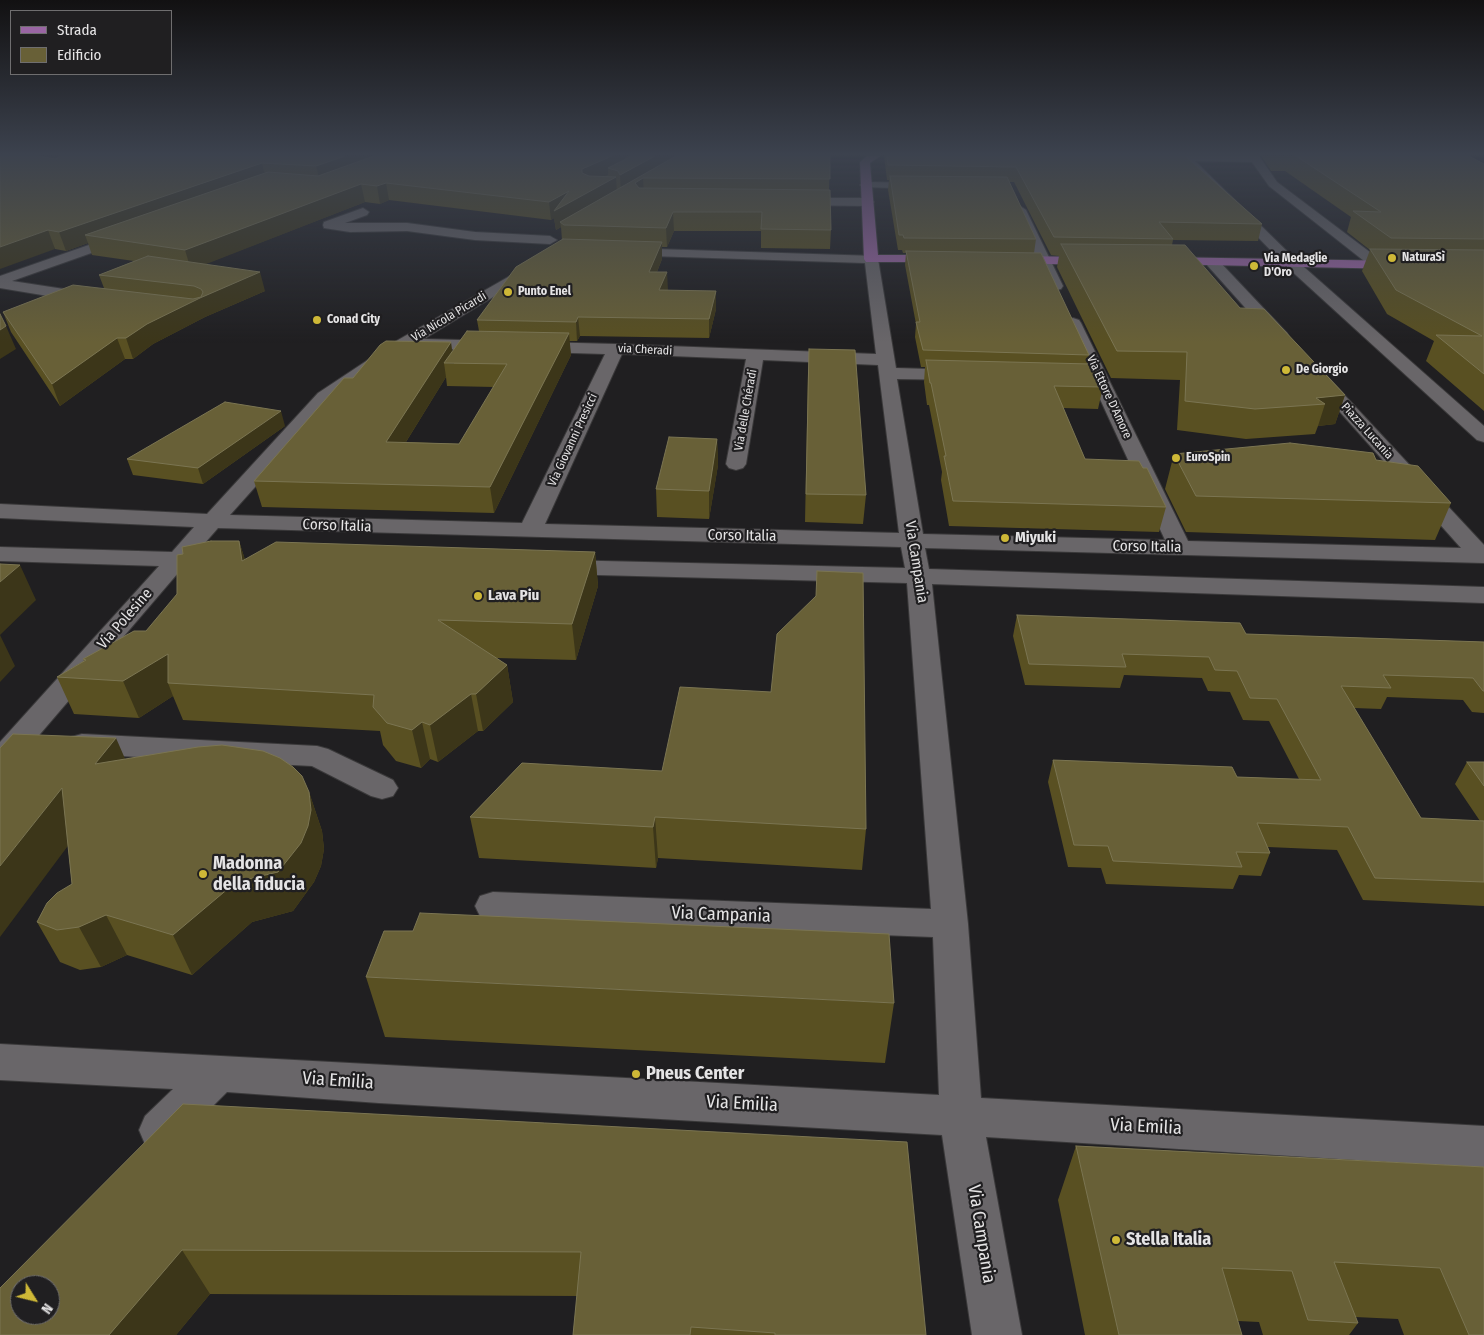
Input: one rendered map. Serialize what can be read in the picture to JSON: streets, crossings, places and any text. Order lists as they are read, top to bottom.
{
  "streets": {
    "main road": ["Via Campania"],
    "street": [
      "Via Nicola Picardi",
      "via Cheradi",
      "Via Ettore D'Amore",
      "Via delle Chéradi",
      "Piazza Lucania",
      "Via Giovanni Presicci",
      "Corso Italia",
      "Via Polesine",
      "Via Emilia"
    ]
  },
  "crossings": [
    ["Via Nicola Picardi", "via Cheradi"],
    ["Via Nicola Picardi", "Corso Italia"],
    ["Via Nicola Picardi", "Via Polesine"],
    ["via Cheradi", "Via delle Chéradi"],
    ["via Cheradi", "Via Giovanni Presicci"],
    ["via Cheradi", "Via Campania"],
    ["Via Ettore D'Amore", "Corso Italia"],
    ["Piazza Lucania", "Corso Italia"],
    ["Via Giovanni Presicci", "Corso Italia"],
    ["Corso Italia", "Via Campania"],
    ["Corso Italia", "Via Polesine"],
    ["Via Campania", "Via Emilia"]
  ],
  "places": [
    "NaturaSì",
    "Via Medaglie D'Oro",
    "Punto Enel",
    "Conad City",
    "De Giorgio",
    "EuroSpin",
    "Miyuki",
    "Lava Piu",
    "Madonna della fiducia",
    "Pneus Center",
    "Stella Italia"
  ],
  "legend": ["Strada", "Edificio"],
  "north": "bottom right"
}
